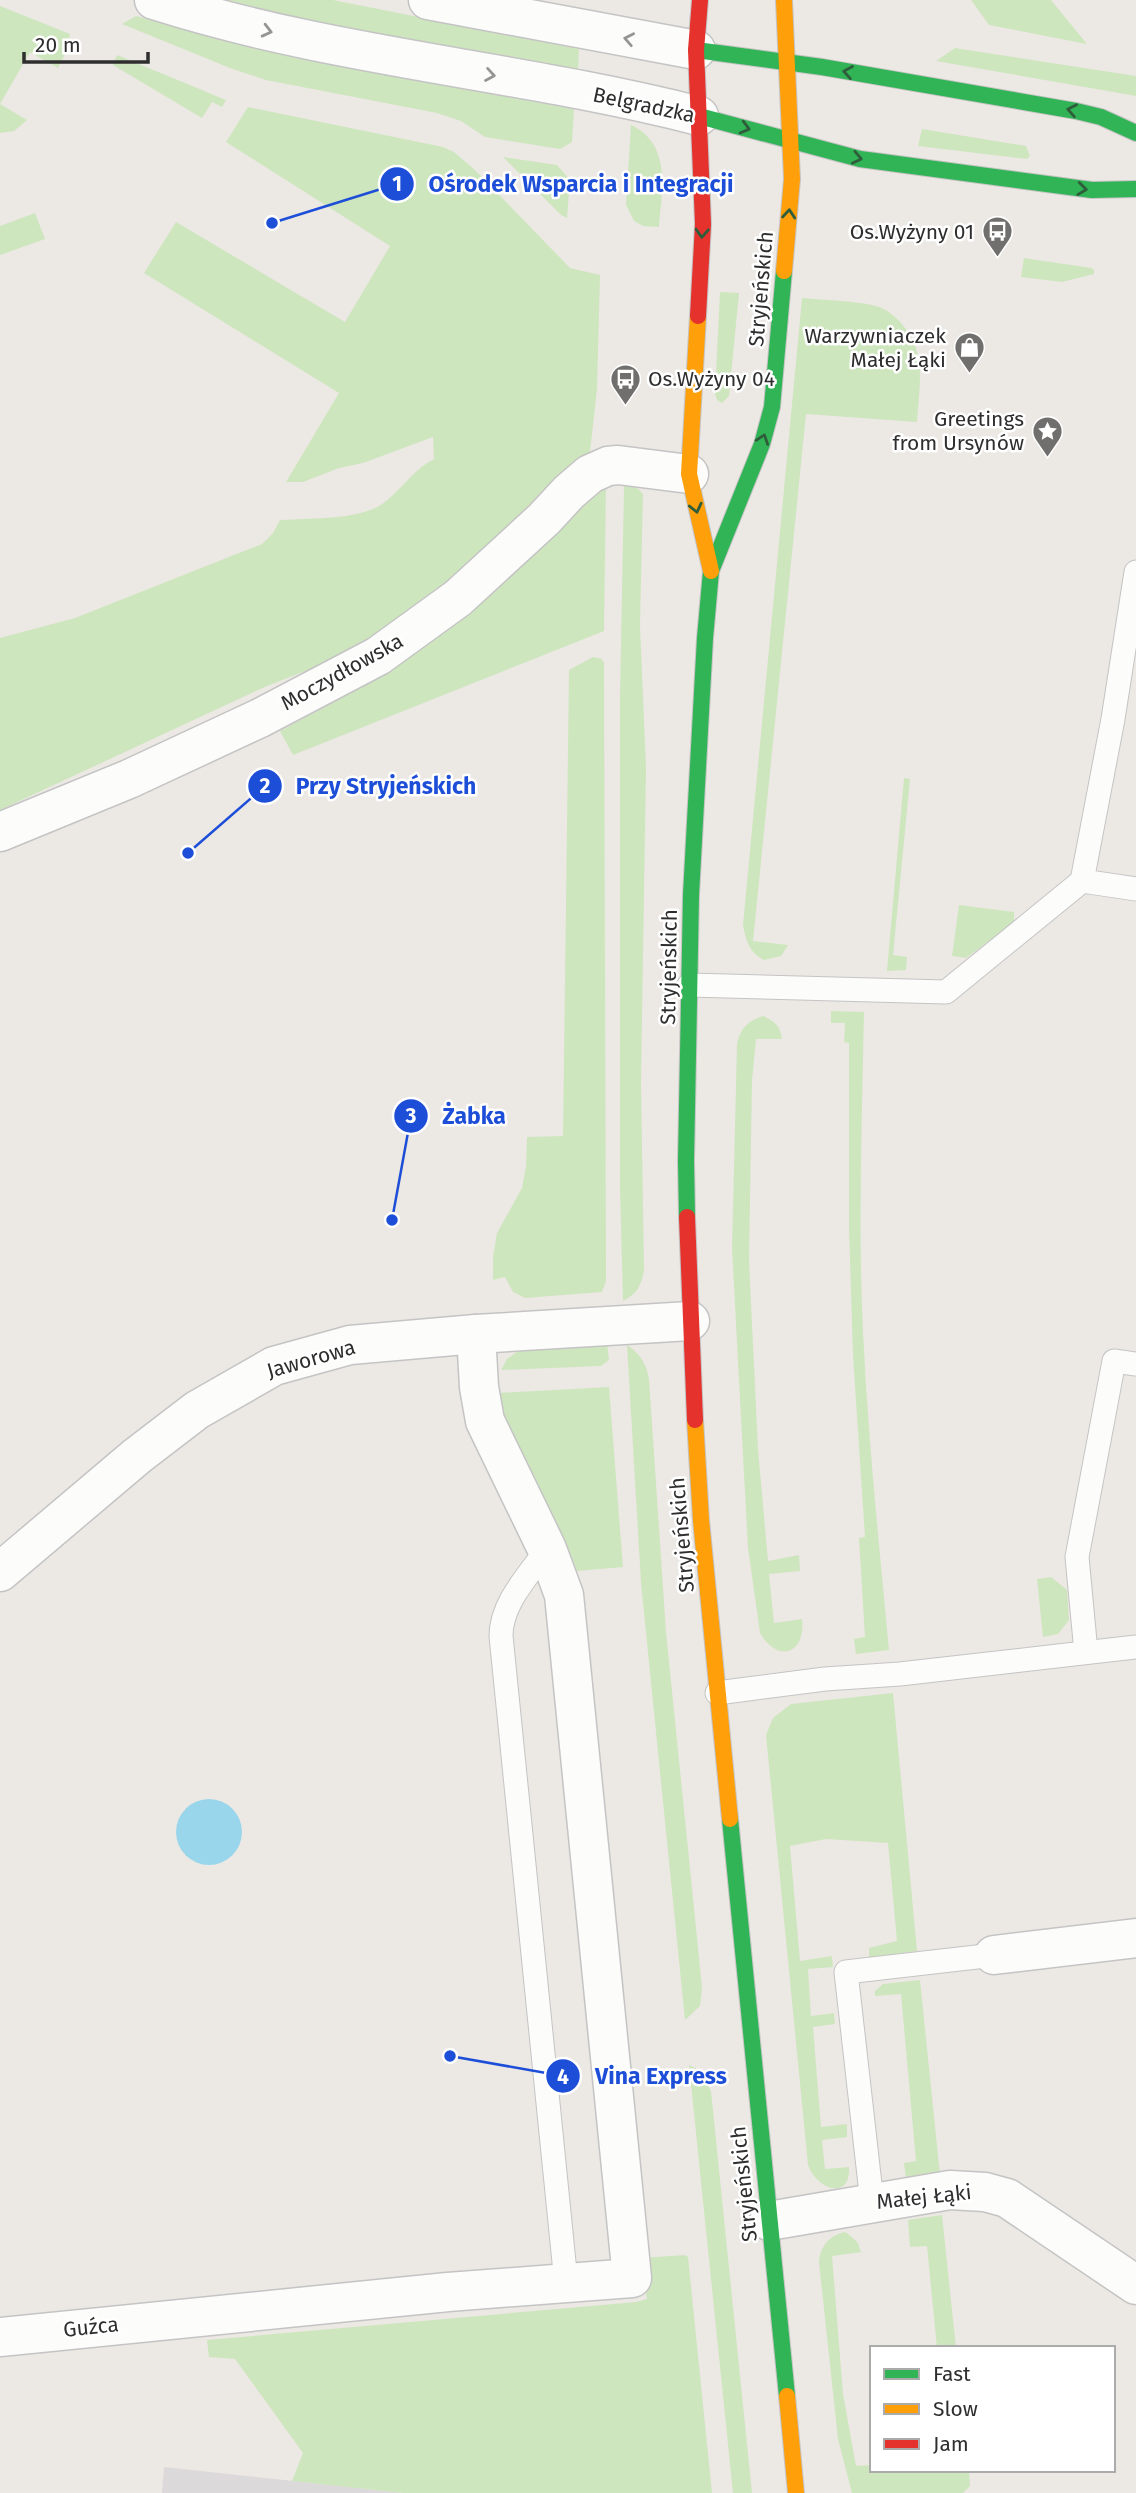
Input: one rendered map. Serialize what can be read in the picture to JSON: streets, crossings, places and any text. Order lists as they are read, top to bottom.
{
  "streets": {
    "street": [
      "Belgradzka",
      "Stryjeńskich",
      "Moczydłowska",
      "Jaworowa",
      "Małej Łąki",
      "Guźca"
    ]
  },
  "crossings": [
    ["Belgradzka", "Stryjeńskich"],
    ["Stryjeńskich", "Moczydłowska"],
    ["Stryjeńskich", "Jaworowa"],
    ["Stryjeńskich", "Małej Łąki"]
  ],
  "places": {
    "other": [
      "Ośrodek Wsparcia i Integracji",
      "Przy Stryjeńskich",
      "Żabka",
      "Vina Express"
    ],
    "bus stop": ["Os.Wyżyny 01", "Os.Wyżyny 04"],
    "shop": ["Warzywniaczek Małej Łąki"],
    "place": ["Greetings from Ursynów"]
  },
  "legend": ["Fast", "Slow", "Jam"],
  "scale_bar": "20 m"
}
